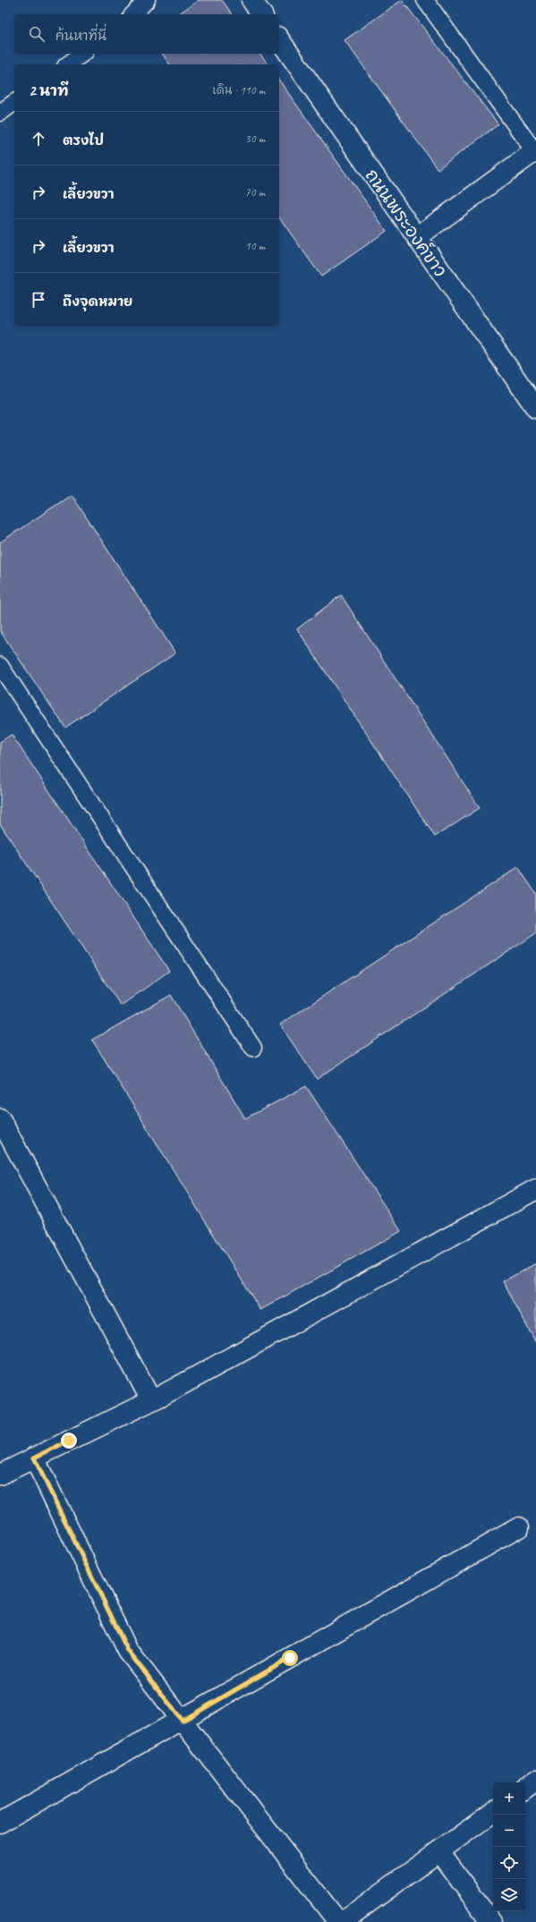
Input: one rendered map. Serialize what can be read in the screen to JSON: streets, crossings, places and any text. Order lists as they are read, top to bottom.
{
  "streets": {
    "street": ["ถนนพระองค์ขาว"]
  },
  "page": {
    "search": "ค้นหาที่นี่",
    "heading": ["2 นาที", "เดิน · 110 m"],
    "list": [
      ["ตรงไป", "30 m"],
      ["เลี้ยวขวา", "70 m"],
      ["เลี้ยวขวา", "10 m"],
      "ถึงจุดหมาย"
    ],
    "map_buttons": ["+", "−"]
  }
}
